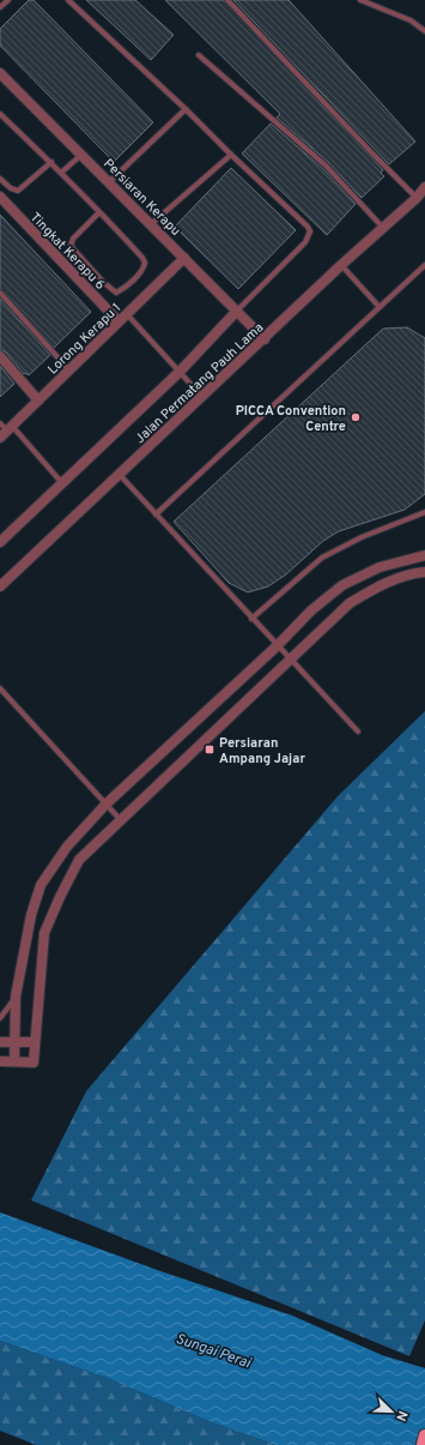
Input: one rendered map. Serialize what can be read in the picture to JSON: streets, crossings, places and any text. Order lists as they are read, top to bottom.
{
  "streets": {
    "street": [
      "Persiaran Kerapu",
      "Tingkat Kerapu 6",
      "Lorong Kerapu 1",
      "Jalan Permatang Pauh Lama"
    ]
  },
  "crossings": [
    ["Persiaran Kerapu", "Lorong Kerapu 1"],
    ["Persiaran Kerapu", "Jalan Permatang Pauh Lama"],
    ["Tingkat Kerapu 6", "Lorong Kerapu 1"]
  ],
  "water": ["Sungai Perai"],
  "places": {
    "other": ["PICCA Convention Centre"],
    "transit": ["Persiaran Ampang Jajar"]
  },
  "north": "bottom right"
}
